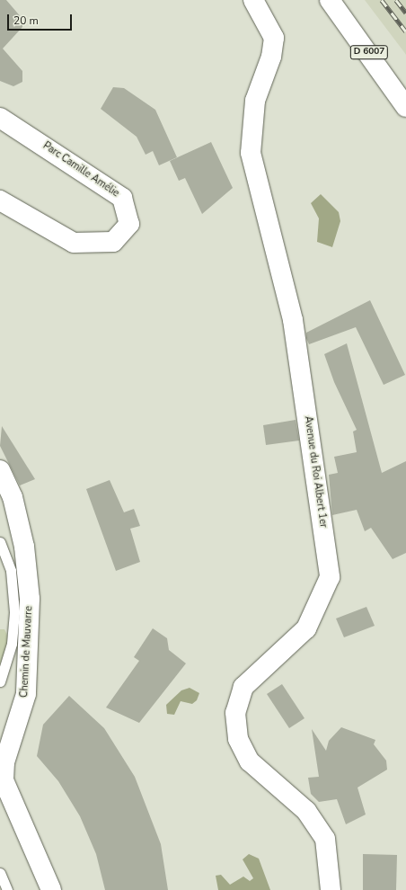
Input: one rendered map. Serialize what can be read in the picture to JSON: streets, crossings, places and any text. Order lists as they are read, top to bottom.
{
  "streets": {
    "street": [
      "D 6007",
      "Parc Camille Amélie",
      "Avenue du Roi Albert 1er",
      "Chemin de Mauvarre"
    ]
  },
  "scale_bar": "20 m"
}
